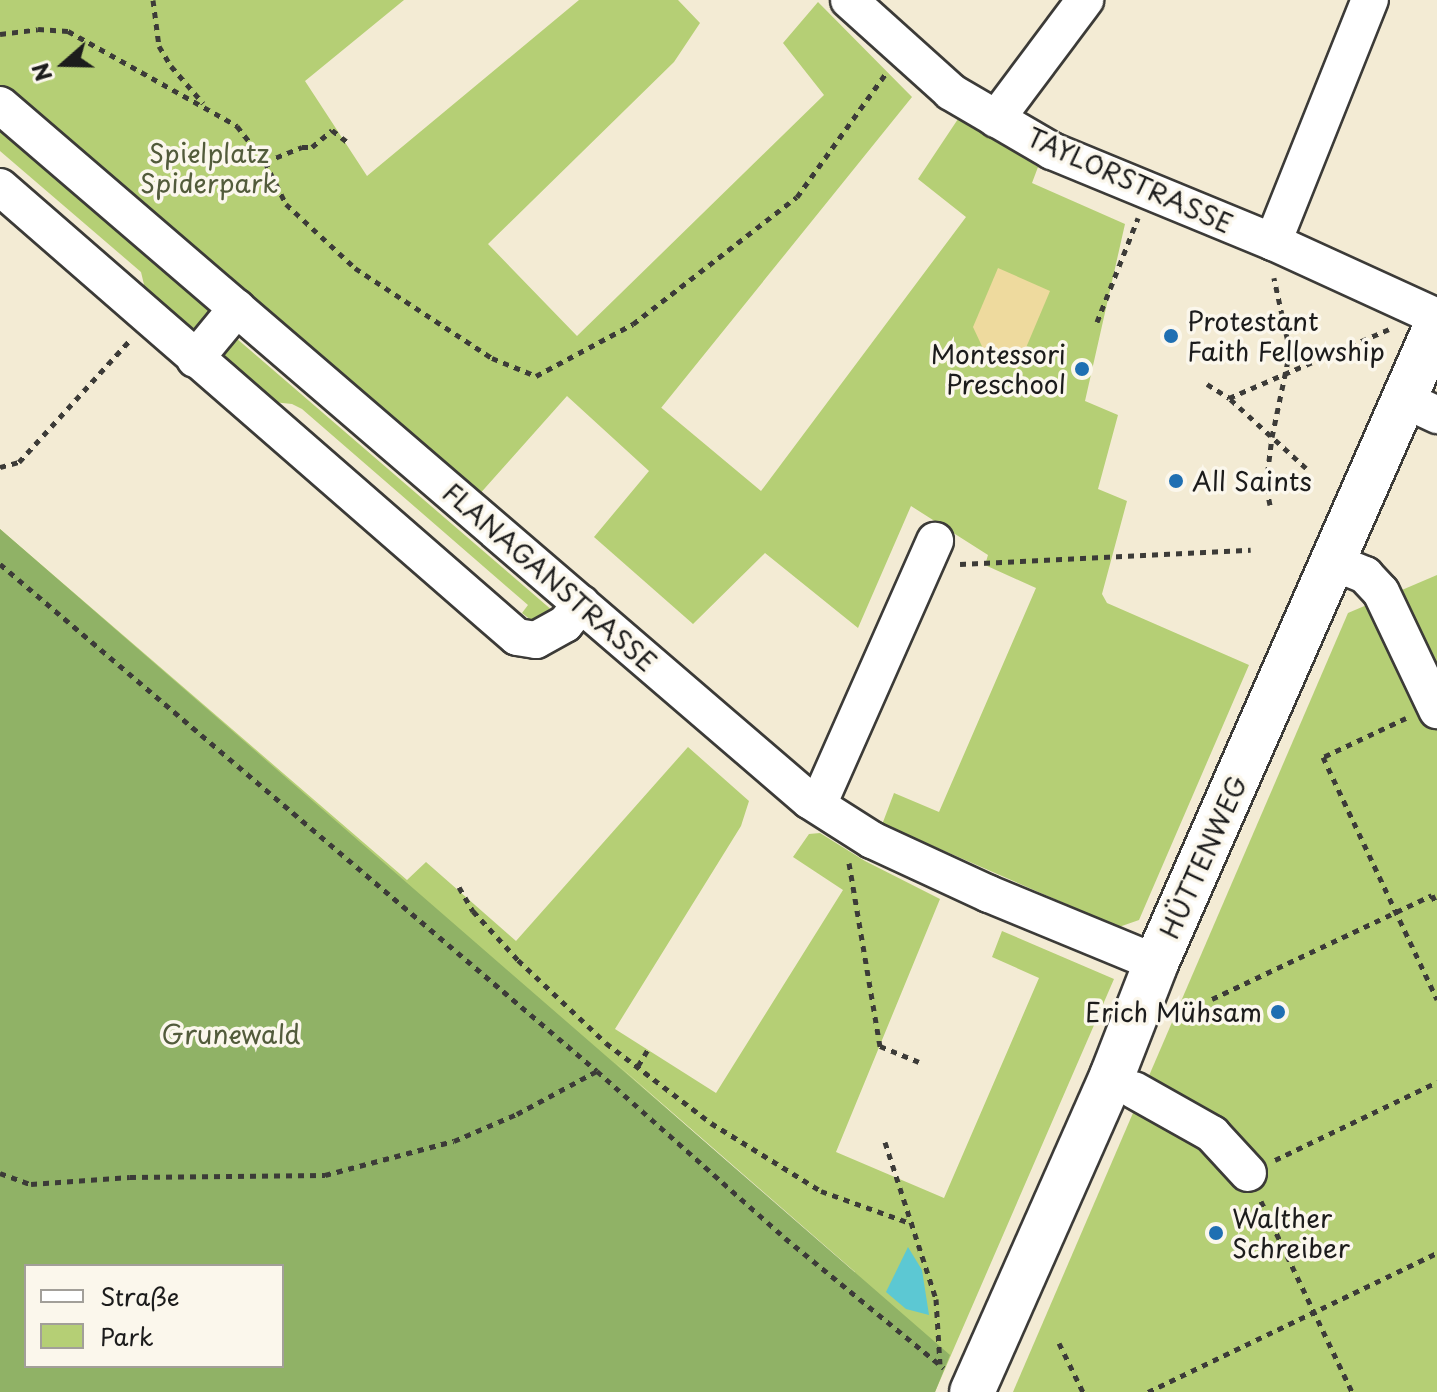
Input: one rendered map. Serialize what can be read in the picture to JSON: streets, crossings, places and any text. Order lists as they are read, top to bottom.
{
  "streets": {
    "main road": ["HÜTTENWEG"],
    "street": ["TAYLORSTRASSE", "FLANAGANSTRASSE"]
  },
  "crossings": [
    ["FLANAGANSTRASSE", "HÜTTENWEG"]
  ],
  "parks": ["Spielplatz Spiderpark", "Grunewald"],
  "places": [
    "Protestant Faith Fellowship",
    "Montessori Preschool",
    "All Saints",
    "Erich Mühsam",
    "Walther Schreiber"
  ],
  "legend": ["Straße", "Park"],
  "north": "left"
}
